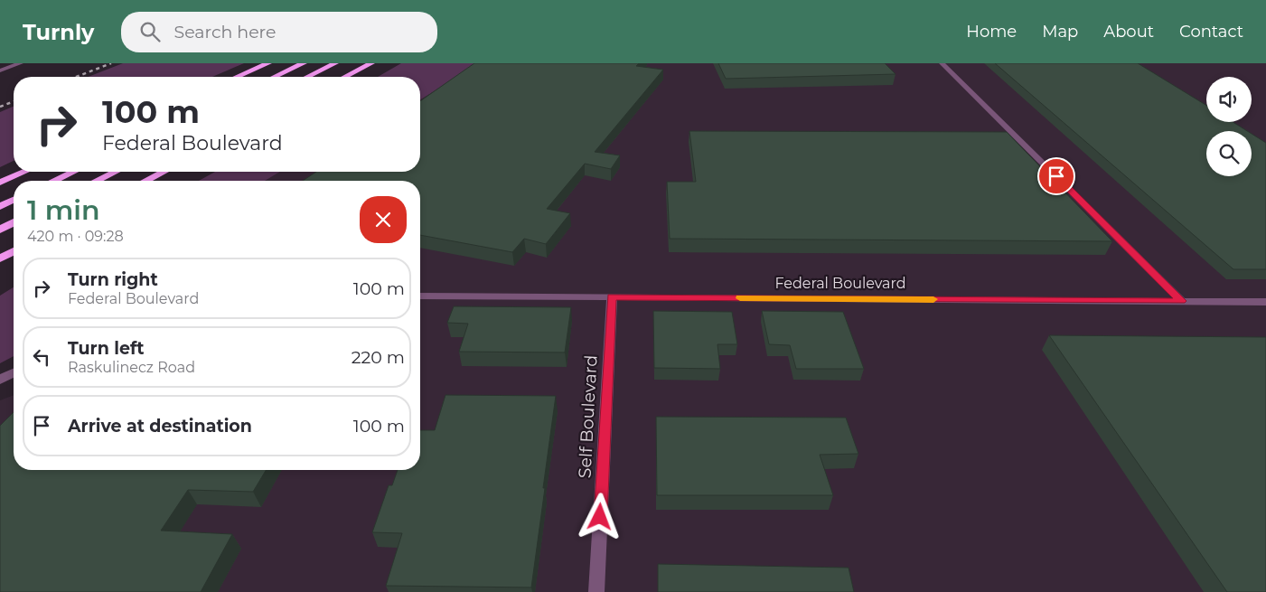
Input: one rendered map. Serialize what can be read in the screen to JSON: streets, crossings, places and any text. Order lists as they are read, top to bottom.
{
  "streets": {
    "street": ["Federal Boulevard", "Self Boulevard"]
  },
  "crossings": [
    ["Federal Boulevard", "Self Boulevard"]
  ],
  "page": {
    "header": "Turnly",
    "search": "Search here",
    "nav": [
      "Home",
      "Map",
      "About",
      "Contact"
    ],
    "turn": ["100 m", "Federal Boulevard"],
    "heading": ["1 min", "420 m · 09:28"],
    "list": [
      {
        "name": "Turn right",
        "note": "Federal Boulevard",
        "value": "100 m"
      },
      {
        "name": "Turn left",
        "note": "Raskulinecz Road",
        "value": "220 m"
      },
      {
        "name": "Arrive at destination",
        "value": "100 m"
      }
    ]
  }
}
